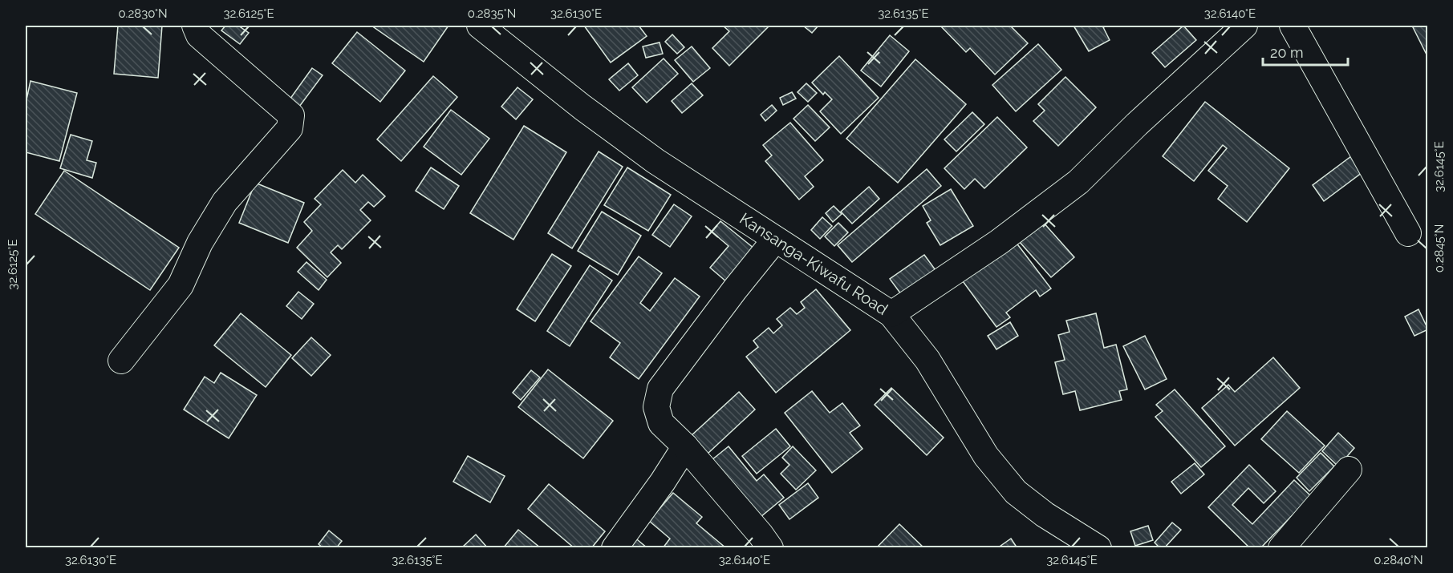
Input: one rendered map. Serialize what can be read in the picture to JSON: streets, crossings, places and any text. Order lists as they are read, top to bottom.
{
  "streets": {
    "street": ["Kansanga-Kiwafu Road"]
  },
  "scale_bar": "20 m",
  "coordinates": [
    "0.2830°N",
    "32.6125°E",
    "0.2835°N",
    "32.6130°E",
    "32.6135°E",
    "32.6140°E",
    "32.6145°E",
    "0.2845°N",
    "0.2840°N"
  ]
}
